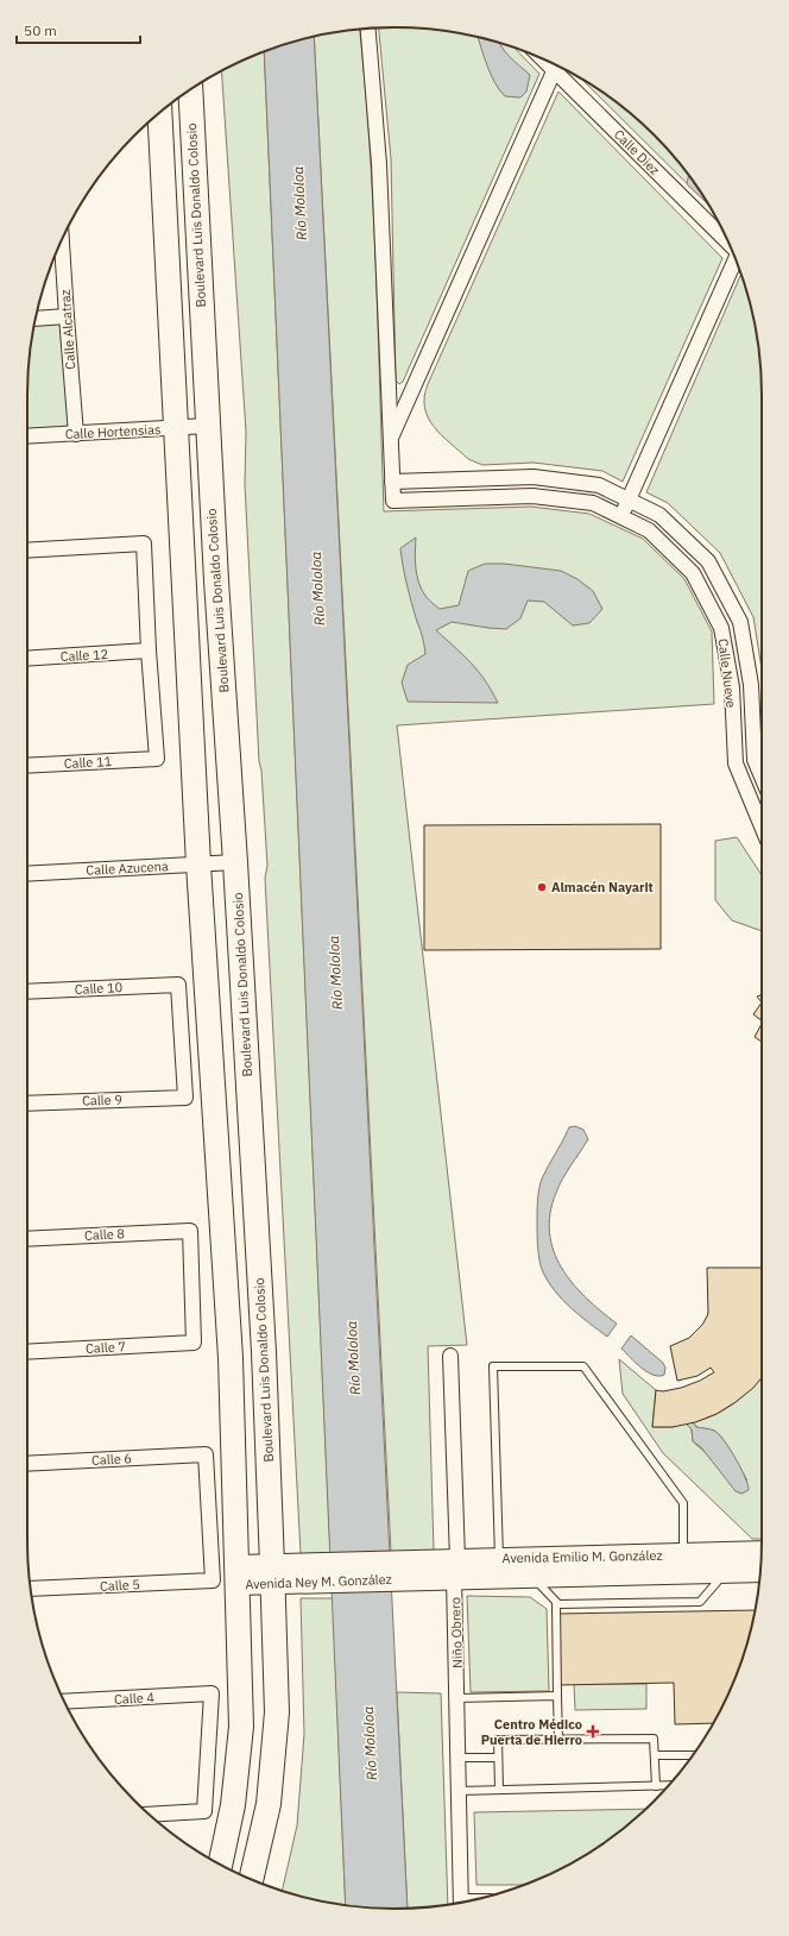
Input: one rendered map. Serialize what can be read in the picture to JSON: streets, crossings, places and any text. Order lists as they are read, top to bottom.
{
  "streets": {
    "main road": ["Boulevard Luis Donaldo Colosio", "Avenida Emilio M. González", "Avenida Ney M. González"],
    "street": [
      "Calle Diez",
      "Calle Alcatraz",
      "Calle Hortensias",
      "Calle 12",
      "Calle Nueve",
      "Calle 11",
      "Calle Azucena",
      "Calle 10",
      "Calle 9",
      "Calle 8",
      "Calle 7",
      "Calle 6",
      "Calle 5",
      "Niño Obrero",
      "Calle 4"
    ]
  },
  "crossings": [
    ["Boulevard Luis Donaldo Colosio", "Calle Hortensias"],
    ["Boulevard Luis Donaldo Colosio", "Calle Azucena"],
    ["Boulevard Luis Donaldo Colosio", "Avenida Ney M. González"],
    ["Calle Alcatraz", "Calle Hortensias"],
    ["Calle 12", "Calle 11"],
    ["Calle 10", "Calle 9"],
    ["Calle 8", "Calle 7"],
    ["Calle 6", "Calle 5"],
    ["Avenida Emilio M. González", "Avenida Ney M. González"],
    ["Avenida Emilio M. González", "Niño Obrero"]
  ],
  "water": ["Río Mololoa"],
  "places": {
    "other": ["Almacén Nayarit"],
    "health": ["Centro Médico Puerta de Hierro"]
  },
  "scale_bar": "50 m"
}
